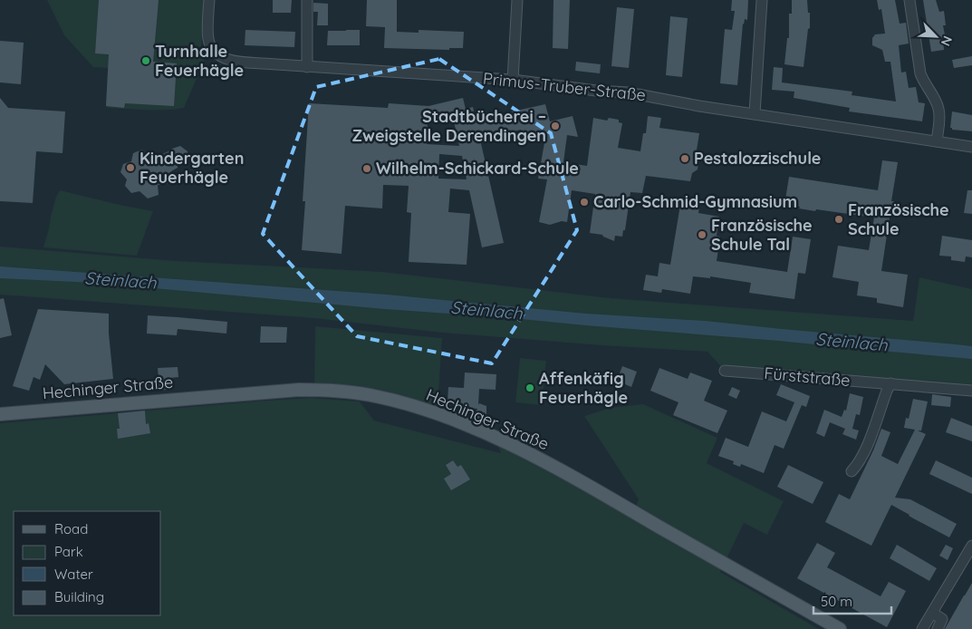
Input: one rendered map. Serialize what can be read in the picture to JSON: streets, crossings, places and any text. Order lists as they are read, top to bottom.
{
  "streets": {
    "main road": ["Hechinger Straße"],
    "street": ["Primus-Truber-Straße", "Fürststraße"]
  },
  "water": ["Steinlach"],
  "places": [
    "Turnhalle Feuerhägle",
    "Stadtbücherei – Zweigstelle Derendingen",
    "Pestalozzischule",
    "Kindergarten Feuerhägle",
    "Wilhelm-Schickard-Schule",
    "Carlo-Schmid-Gymnasium",
    "Französische Schule",
    "Französische Schule Tal",
    "Affenkäfig Feuerhägle"
  ],
  "legend": [
    "Road",
    "Park",
    "Water",
    "Building"
  ],
  "scale_bar": "50 m",
  "north": "bottom right"
}
